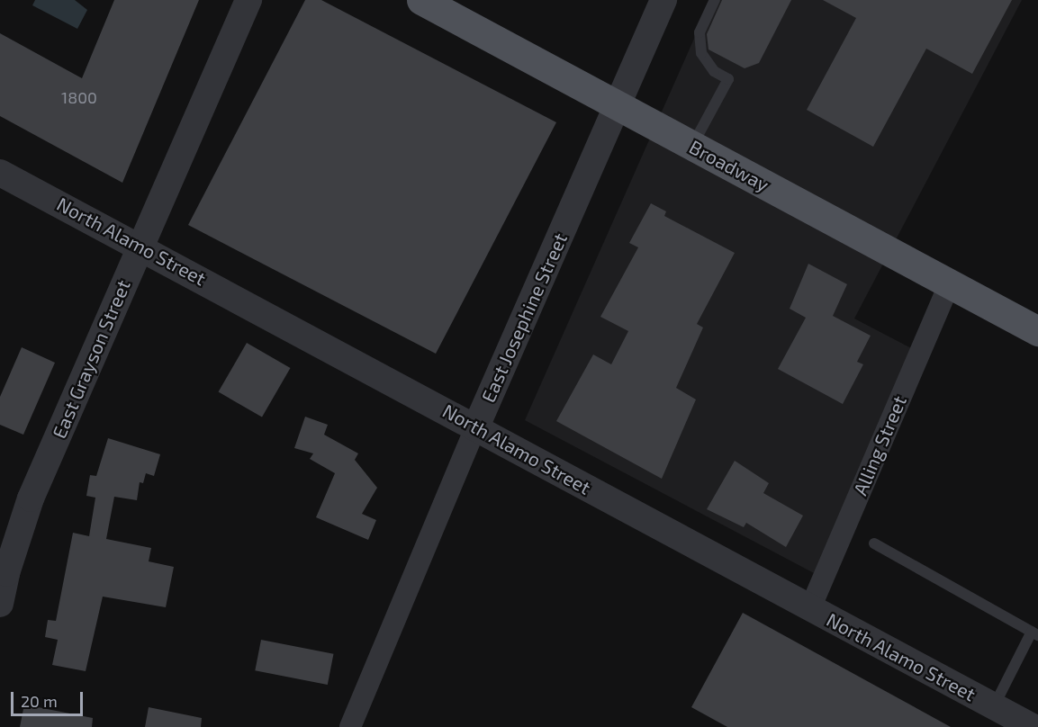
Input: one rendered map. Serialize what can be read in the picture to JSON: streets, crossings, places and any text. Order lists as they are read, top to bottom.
{
  "streets": {
    "main road": ["Broadway"],
    "street": [
      "North Alamo Street",
      "East Josephine Street",
      "East Grayson Street",
      "Alling Street"
    ]
  },
  "crossings": [
    ["Broadway", "East Josephine Street"],
    ["Broadway", "Alling Street"],
    ["North Alamo Street", "East Josephine Street"],
    ["North Alamo Street", "East Grayson Street"],
    ["North Alamo Street", "Alling Street"]
  ],
  "house_numbers": ["1800"],
  "scale_bar": "20 m"
}
